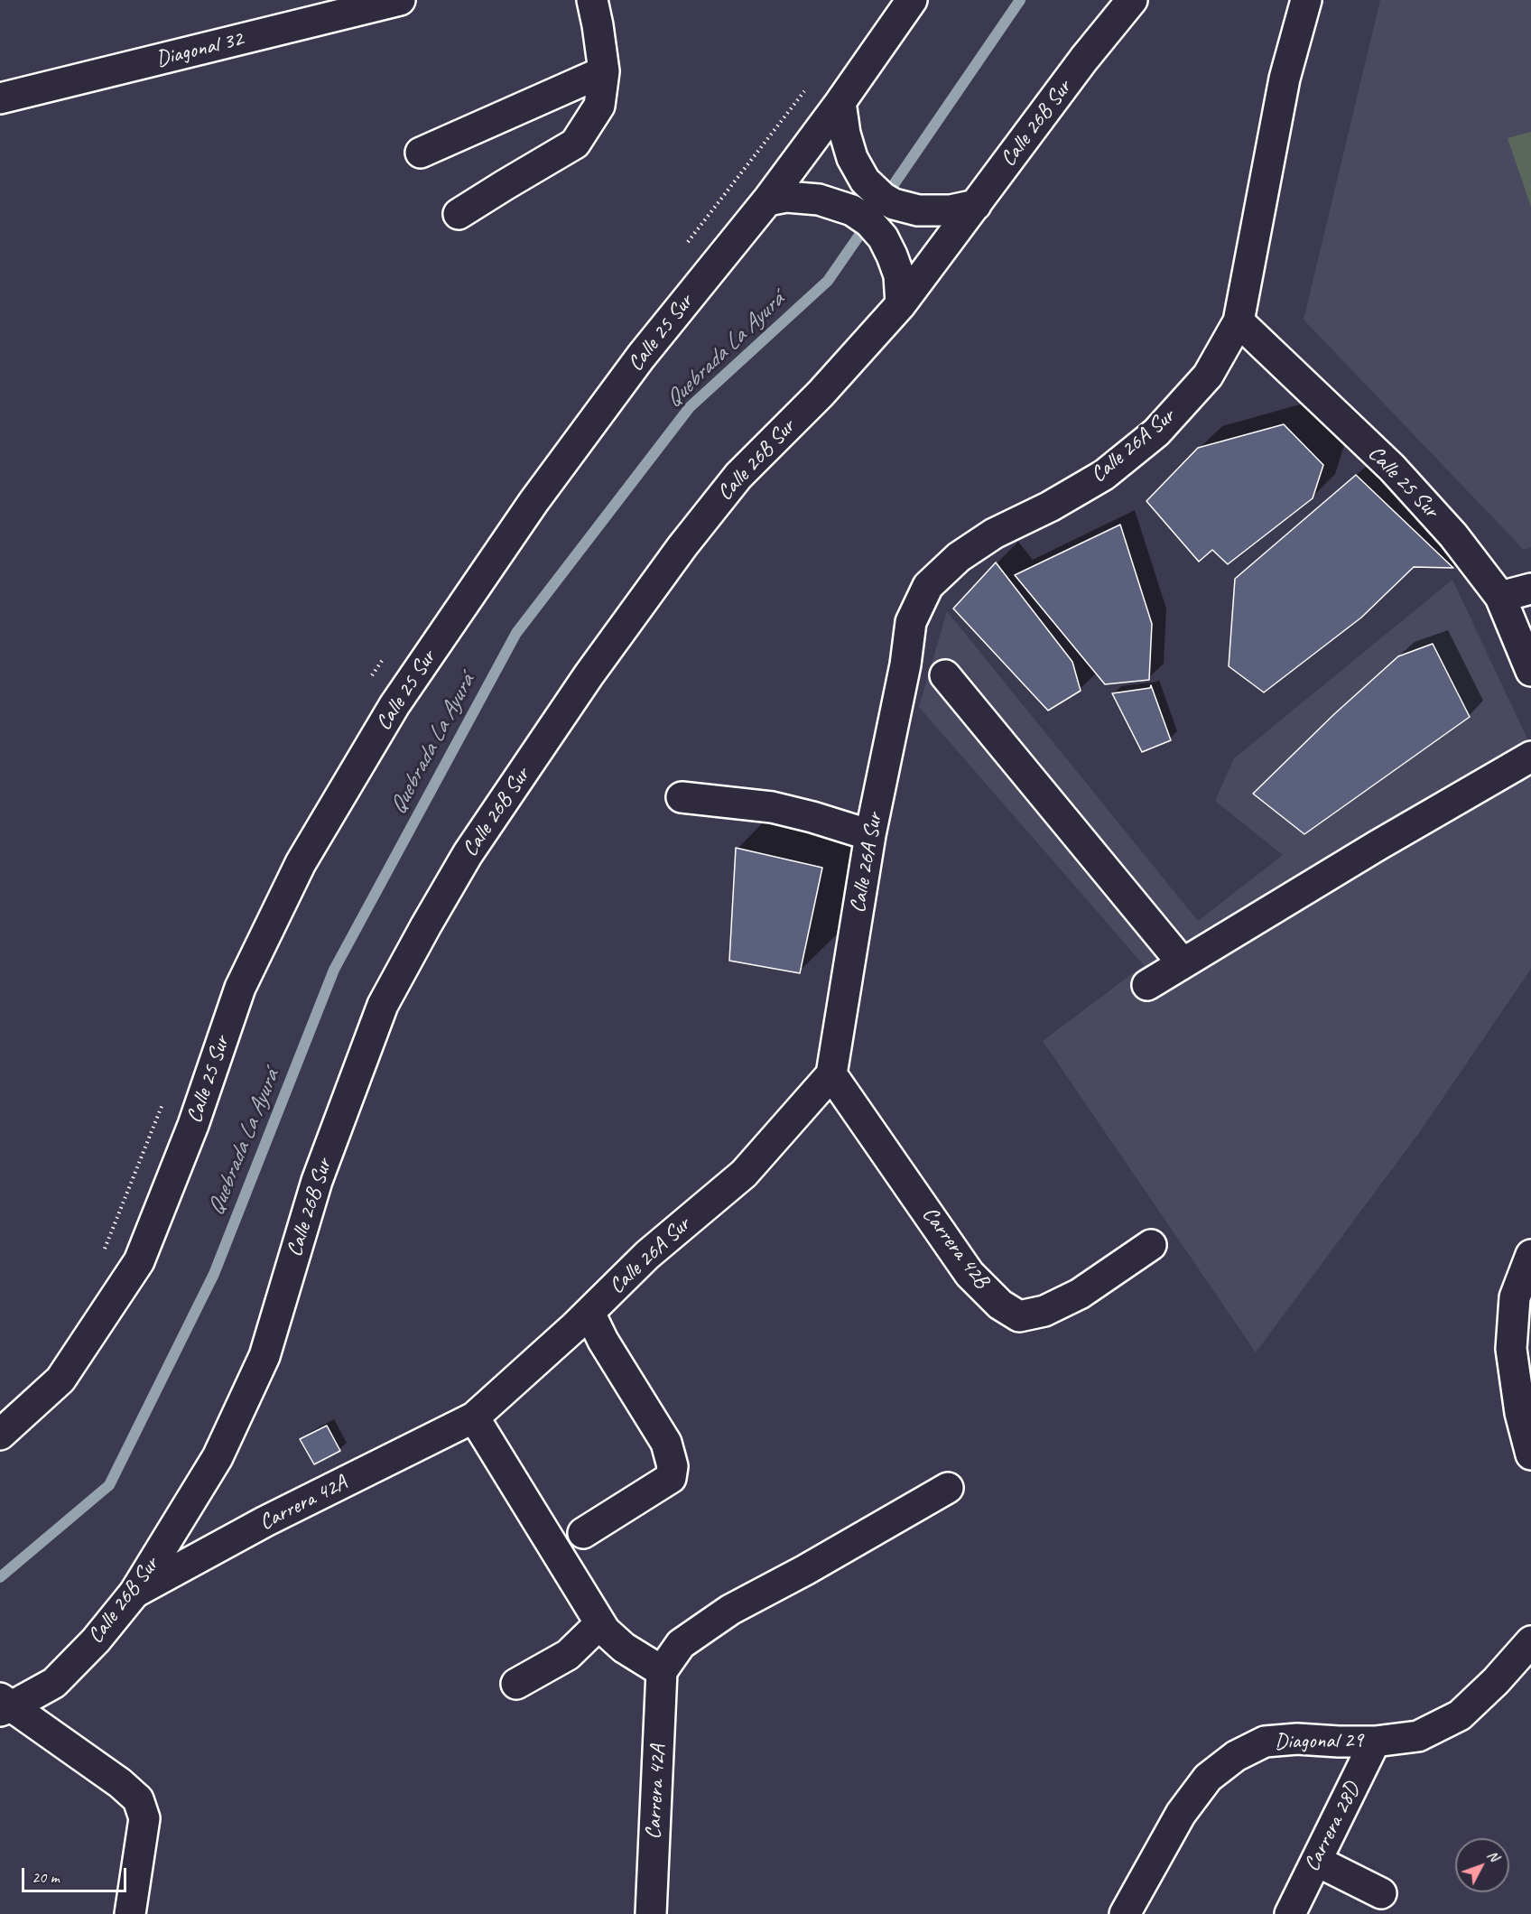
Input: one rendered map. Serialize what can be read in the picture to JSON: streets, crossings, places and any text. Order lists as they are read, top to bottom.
{
  "streets": {
    "street": [
      "Diagonal 32",
      "Calle 26B Sur",
      "Calle 25 Sur",
      "Calle 26A Sur",
      "Carrera 42B",
      "Carrera 42A",
      "Diagonal 29",
      "Carrera 28D"
    ]
  },
  "crossings": [
    ["Calle 26B Sur", "Carrera 42A"],
    ["Calle 25 Sur", "Calle 26A Sur"],
    ["Calle 26A Sur", "Carrera 42B"],
    ["Calle 26A Sur", "Carrera 42A"],
    ["Diagonal 29", "Carrera 28D"]
  ],
  "water": ["Quebrada La Ayurá"],
  "scale_bar": "20 m",
  "north": "top right"
}
